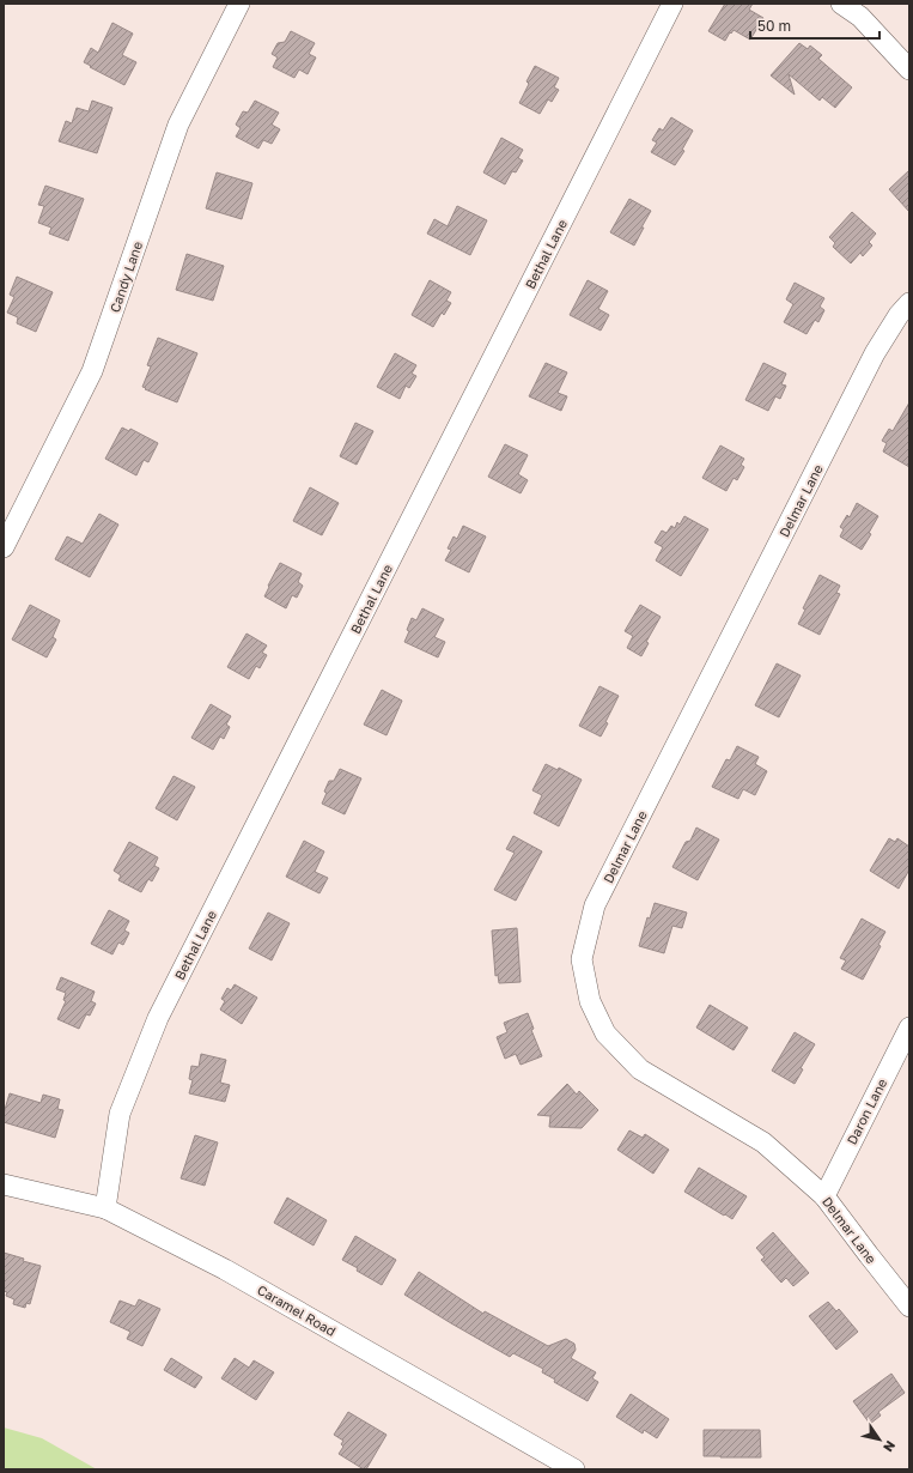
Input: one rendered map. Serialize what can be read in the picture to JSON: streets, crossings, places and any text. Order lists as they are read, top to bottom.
{
  "streets": {
    "street": [
      "Bethal Lane",
      "Candy Lane",
      "Delmar Lane",
      "Daron Lane",
      "Caramel Road"
    ]
  },
  "crossings": [
    ["Bethal Lane", "Caramel Road"],
    ["Delmar Lane", "Daron Lane"]
  ],
  "scale_bar": "50 m",
  "north": "bottom right"
}
